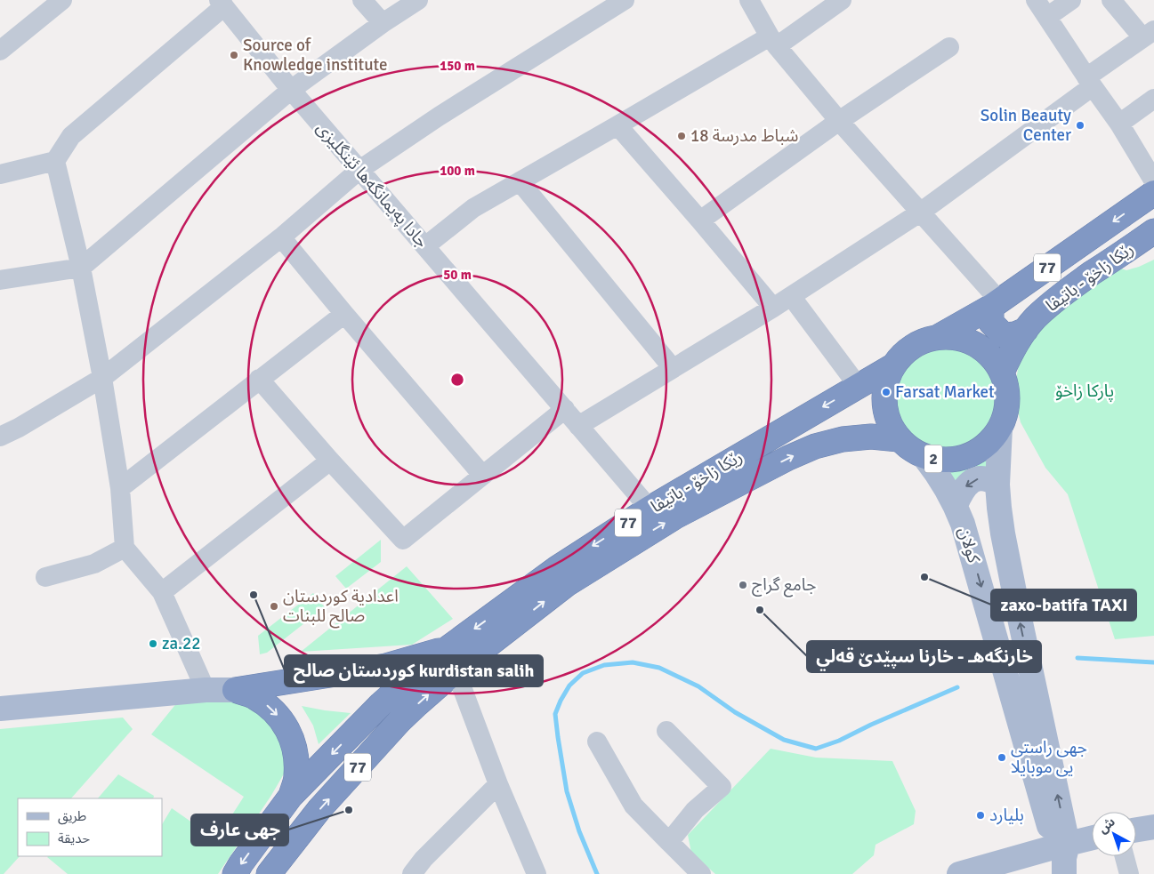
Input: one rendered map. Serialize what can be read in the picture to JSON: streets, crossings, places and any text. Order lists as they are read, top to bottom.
{
  "streets": {
    "highway": ["77", "رێکا زاخۆ - باتیفا", "2"],
    "main road": ["كولان"],
    "street": ["جادا په‌يمانگه‌ها ئێنگليزى"]
  },
  "crossings": [
    ["جادا په‌يمانگه‌ها ئێنگليزى", "رێکا زاخۆ - باتیفا"],
    ["77", "رێکا زاخۆ - باتیفا"],
    ["رێکا زاخۆ - باتیفا", "2"],
    ["رێکا زاخۆ - باتیفا", "كولان"],
    ["2", "كولان"]
  ],
  "parks": ["پارکا زاخۆ"],
  "places": [
    "Source of Knowledge institute",
    "Solin Beauty Center",
    "18 شباط مدرسة",
    "Farsat Market",
    "zaxo-batifa TAXI",
    "جامع گراج",
    "كوردستان صالح kurdistan salih",
    "اعدادية كوردستان صالح للبنات",
    "خارنگه‌هـ - خارنا سپێدێ قه‌لي",
    "za.22",
    "جهى راستى يى موبايلا",
    "جهى عارف",
    "بليارد"
  ],
  "legend": ["طريق", "حديقة"],
  "north": "top left",
  "rings": ["150 m", "100 m", "50 m"]
}
